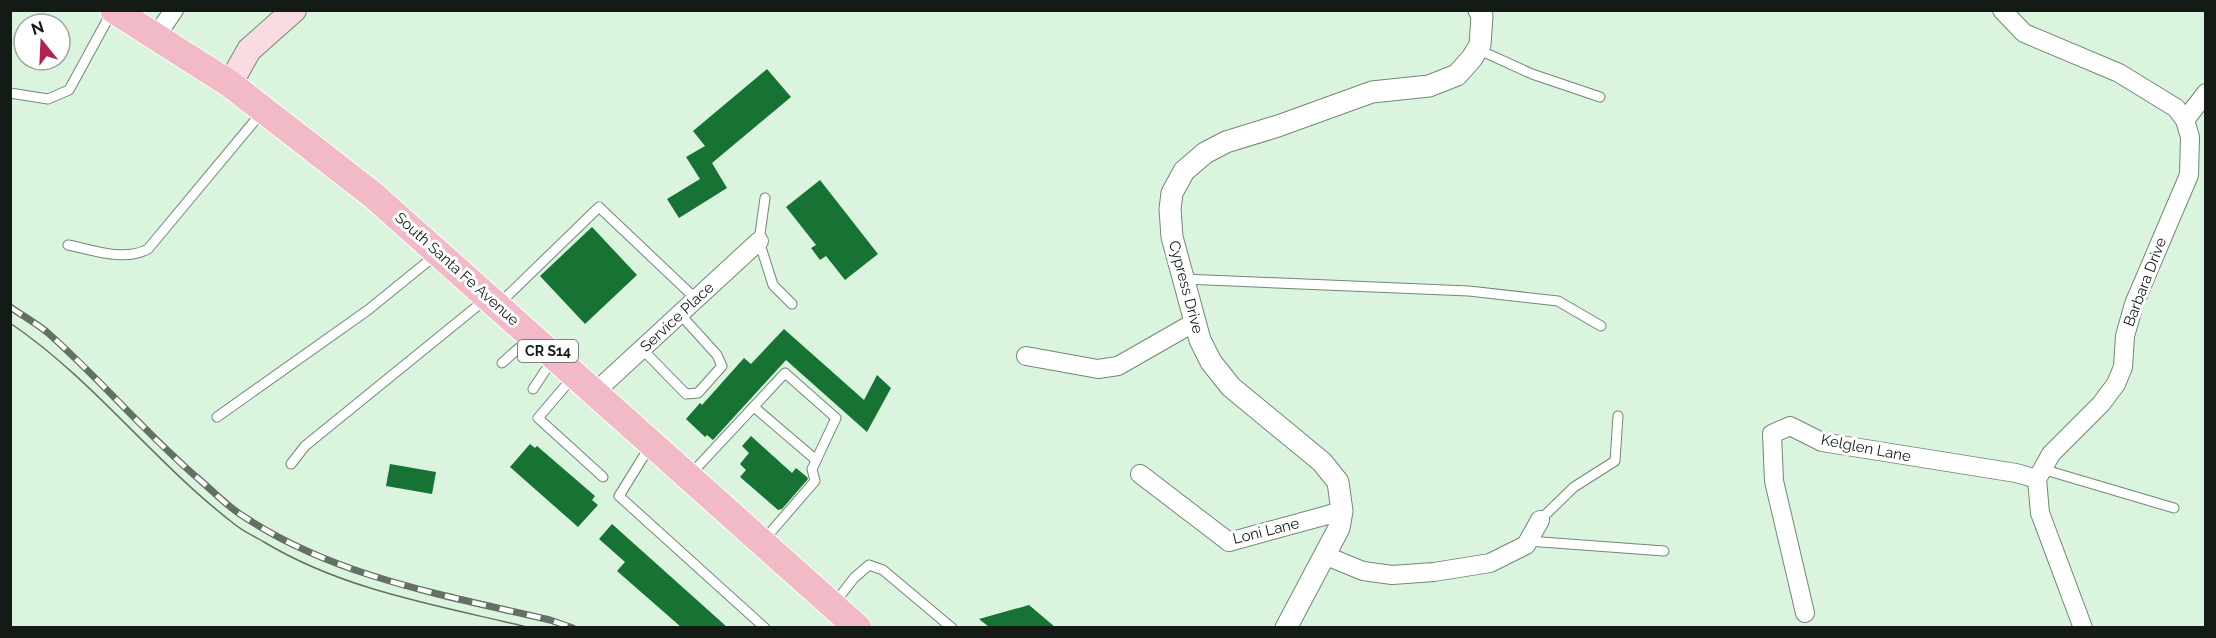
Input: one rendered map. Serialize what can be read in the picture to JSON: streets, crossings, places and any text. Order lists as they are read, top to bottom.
{
  "streets": {
    "main road": ["South Santa Fe Avenue", "CR S14"],
    "street": [
      "Barbara Drive",
      "Cypress Drive",
      "Service Place",
      "Kelglen Lane",
      "Loni Lane"
    ]
  },
  "crossings": [
    ["South Santa Fe Avenue", "Service Place"],
    ["Barbara Drive", "Kelglen Lane"],
    ["Cypress Drive", "Loni Lane"]
  ],
  "north": "top"
}
